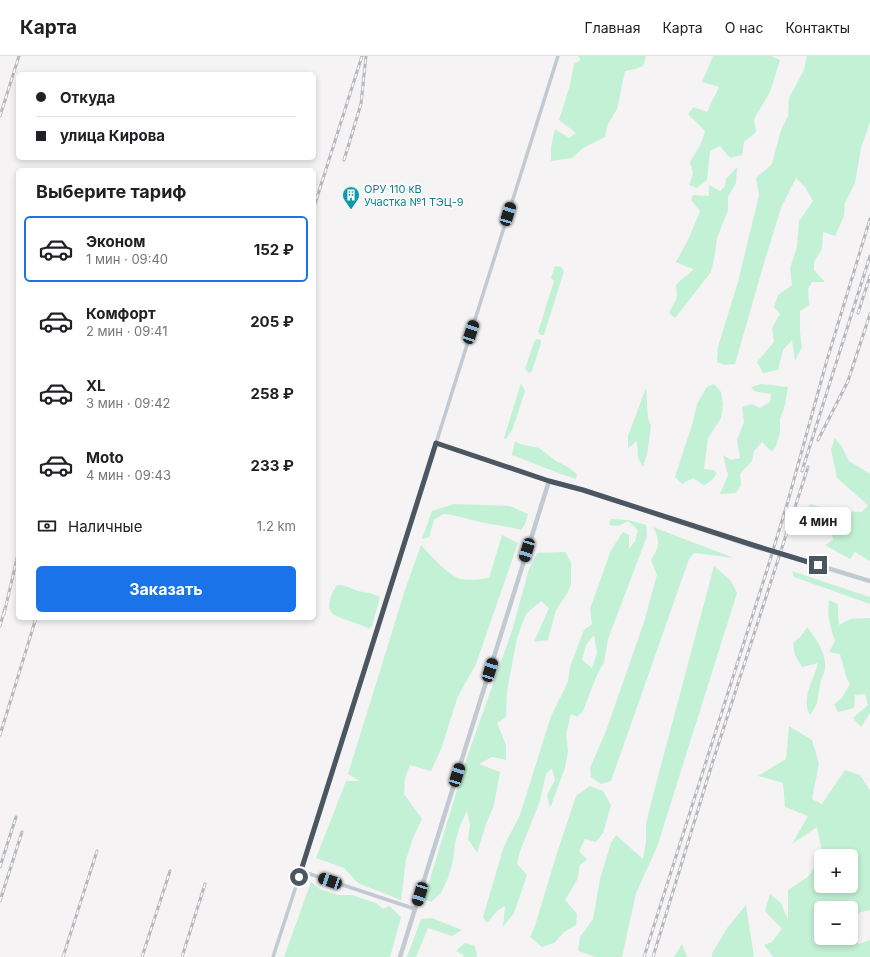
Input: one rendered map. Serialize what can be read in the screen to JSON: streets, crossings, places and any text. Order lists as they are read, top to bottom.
{
  "places": {
    "building": ["ОРУ 110 кВ Участка №1 ТЭЦ-9"]
  },
  "page": {
    "header": "Карта",
    "nav": [
      "Главная",
      "Карта",
      "О нас",
      "Контакты"
    ],
    "banner": ["Откуда", "улица Кирова"],
    "heading": "Выберите тариф",
    "list": [
      {
        "name": "Эконом",
        "note": "1 мин · 09:40",
        "value": "152 ₽"
      },
      {
        "name": "Комфорт",
        "note": "2 мин · 09:41",
        "value": "205 ₽"
      },
      {
        "name": "XL",
        "note": "3 мин · 09:42",
        "value": "258 ₽"
      },
      {
        "name": "Moto",
        "note": "4 мин · 09:43",
        "value": "233 ₽"
      }
    ],
    "pay": ["Наличные", "1.2 km"],
    "bubble": "4 мин",
    "buttons": "Заказать",
    "map_buttons": ["+", "−"]
  }
}
